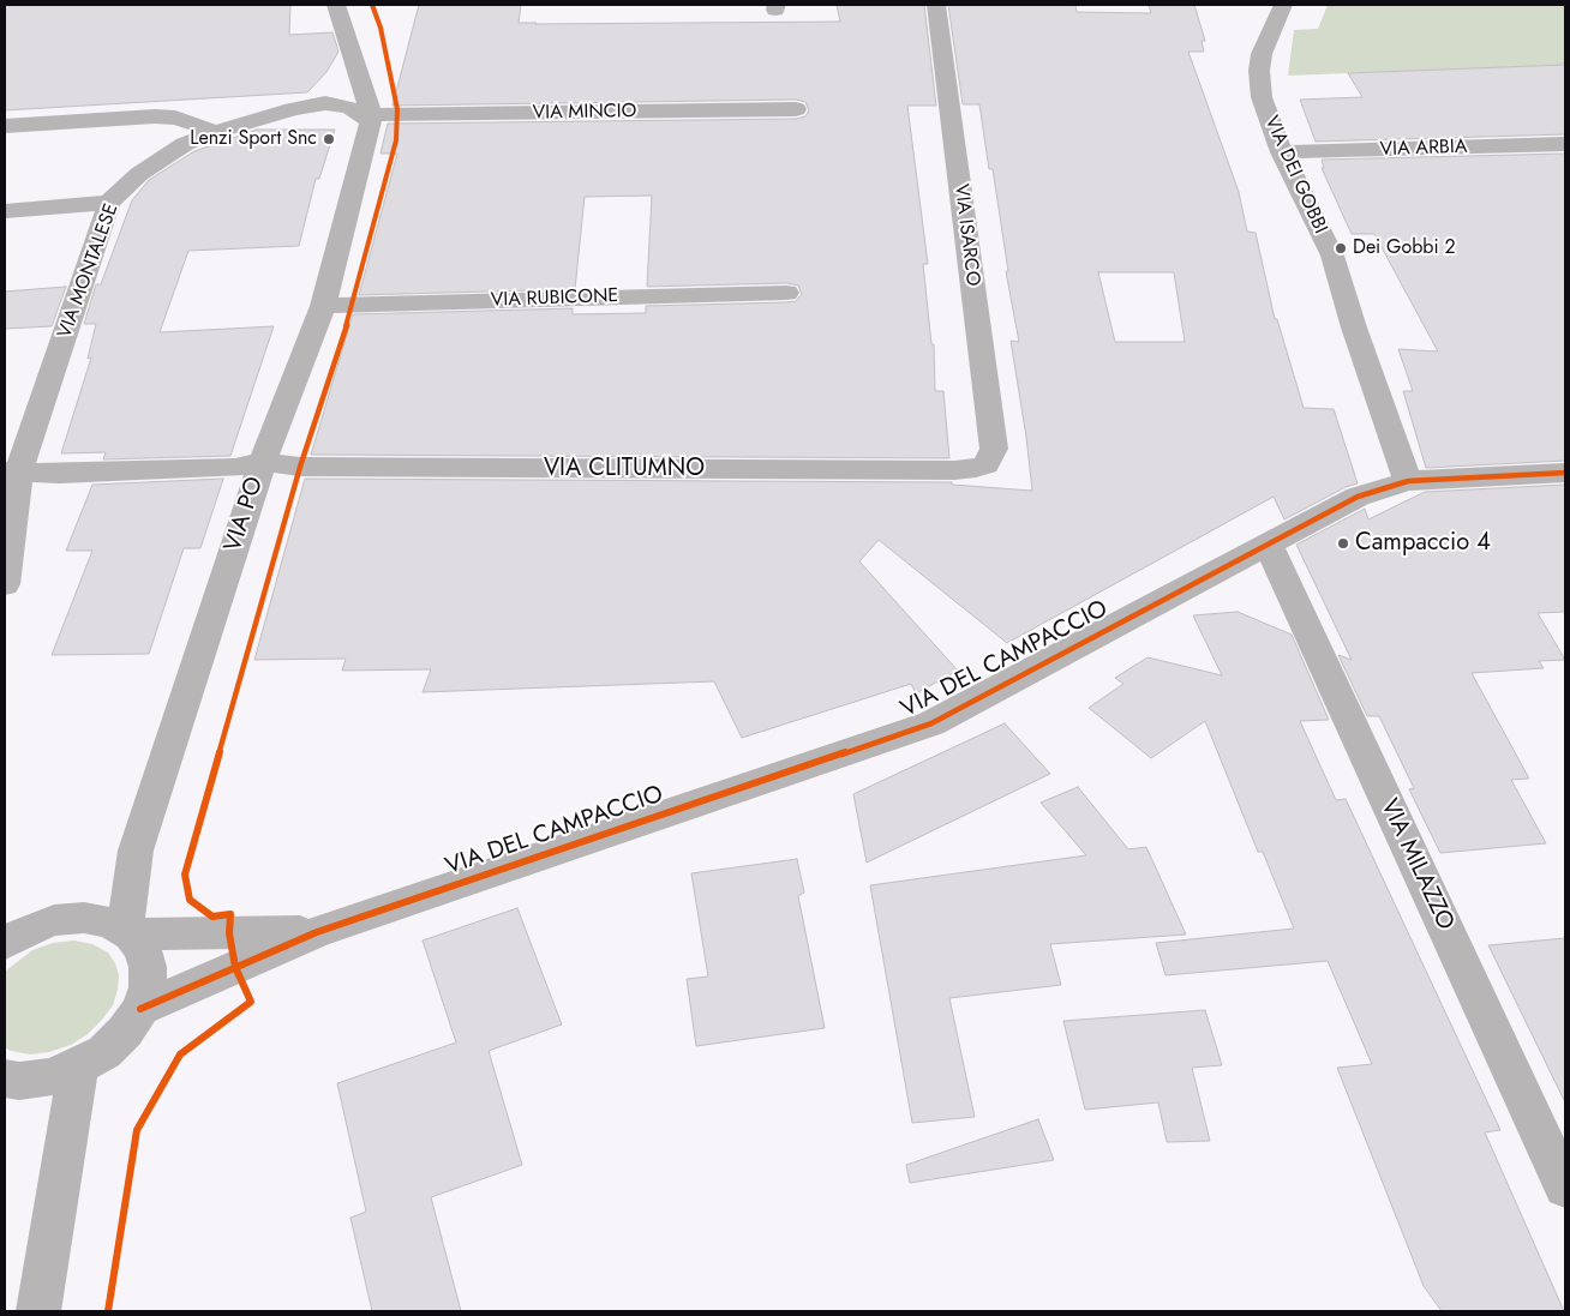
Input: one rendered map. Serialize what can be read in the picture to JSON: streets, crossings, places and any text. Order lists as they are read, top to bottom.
{
  "streets": {
    "street": [
      "VIA MINCIO",
      "VIA ARBIA",
      "VIA DEI GOBBI",
      "VIA ISARCO",
      "VIA MONTALESE",
      "VIA RUBICONE",
      "VIA CLITUMNO",
      "VIA PO",
      "VIA DEL CAMPACCIO",
      "VIA MILAZZO"
    ]
  },
  "crossings": [
    ["VIA MINCIO", "VIA MONTALESE"],
    ["VIA MINCIO", "VIA PO"],
    ["VIA ARBIA", "VIA DEI GOBBI"],
    ["VIA DEI GOBBI", "VIA DEL CAMPACCIO"],
    ["VIA ISARCO", "VIA CLITUMNO"],
    ["VIA MONTALESE", "VIA CLITUMNO"],
    ["VIA MONTALESE", "VIA PO"],
    ["VIA RUBICONE", "VIA PO"],
    ["VIA CLITUMNO", "VIA PO"],
    ["VIA PO", "VIA DEL CAMPACCIO"],
    ["VIA DEL CAMPACCIO", "VIA MILAZZO"]
  ],
  "places": ["Lenzi Sport Snc", "Dei Gobbi 2", "Campaccio 4"]
}
